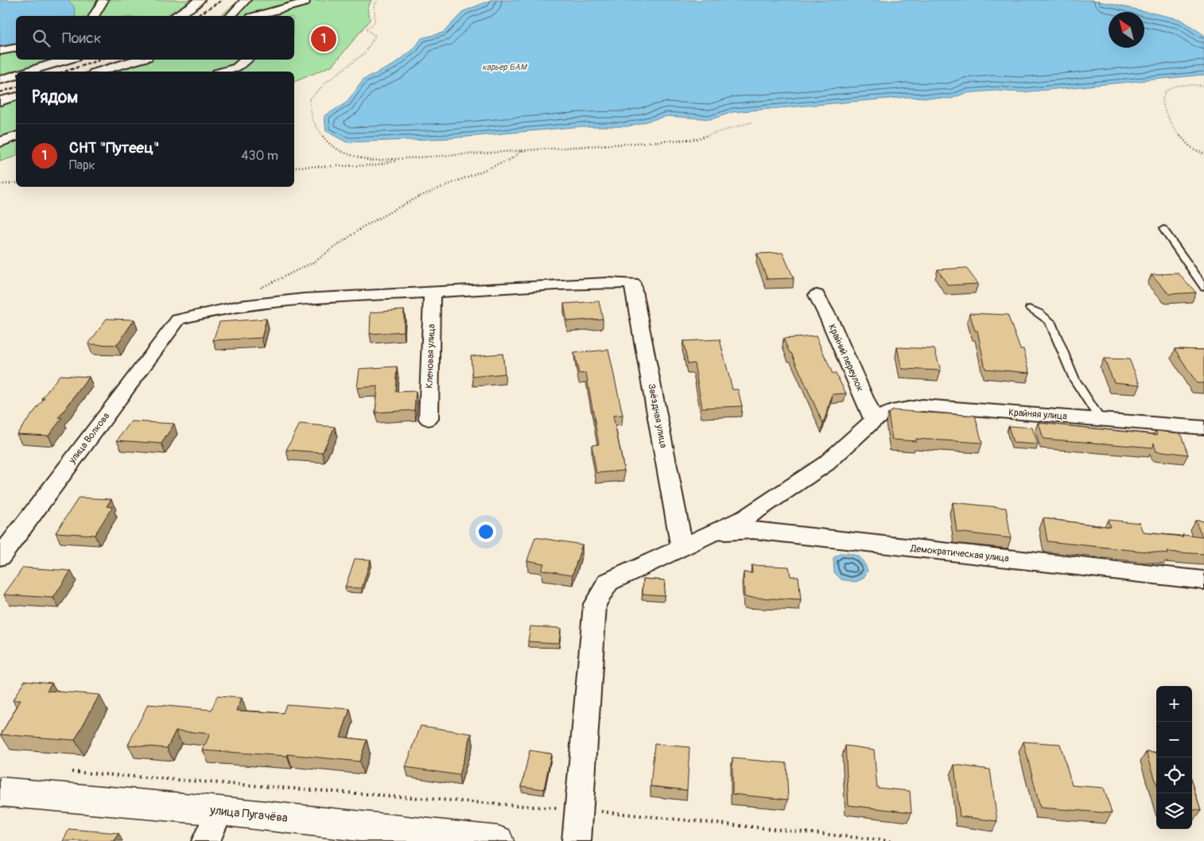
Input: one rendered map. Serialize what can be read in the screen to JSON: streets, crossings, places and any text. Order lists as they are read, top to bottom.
{
  "streets": {
    "street": [
      "Кленовая улица",
      "Крайний переулок",
      "Крайняя улица",
      "Звёздная улица",
      "улица Волкова",
      "Демократическая улица",
      "улица Пугачёва"
    ]
  },
  "crossings": [
    ["Кленовая улица", "Звёздная улица"],
    ["Кленовая улица", "улица Волкова"],
    ["Крайний переулок", "Крайняя улица"],
    ["Крайняя улица", "Звёздная улица"],
    ["Крайняя улица", "Демократическая улица"],
    ["Звёздная улица", "улица Волкова"]
  ],
  "water": ["карьер БАМ"],
  "north": "top left",
  "page": {
    "search": "Поиск",
    "pins": "1",
    "heading": "Рядом",
    "list": [
      {
        "mark": "1",
        "name": "СНТ \"Путеец\"",
        "note": "Парк",
        "value": "430 m"
      }
    ],
    "map_buttons": ["+", "−"]
  }
}
